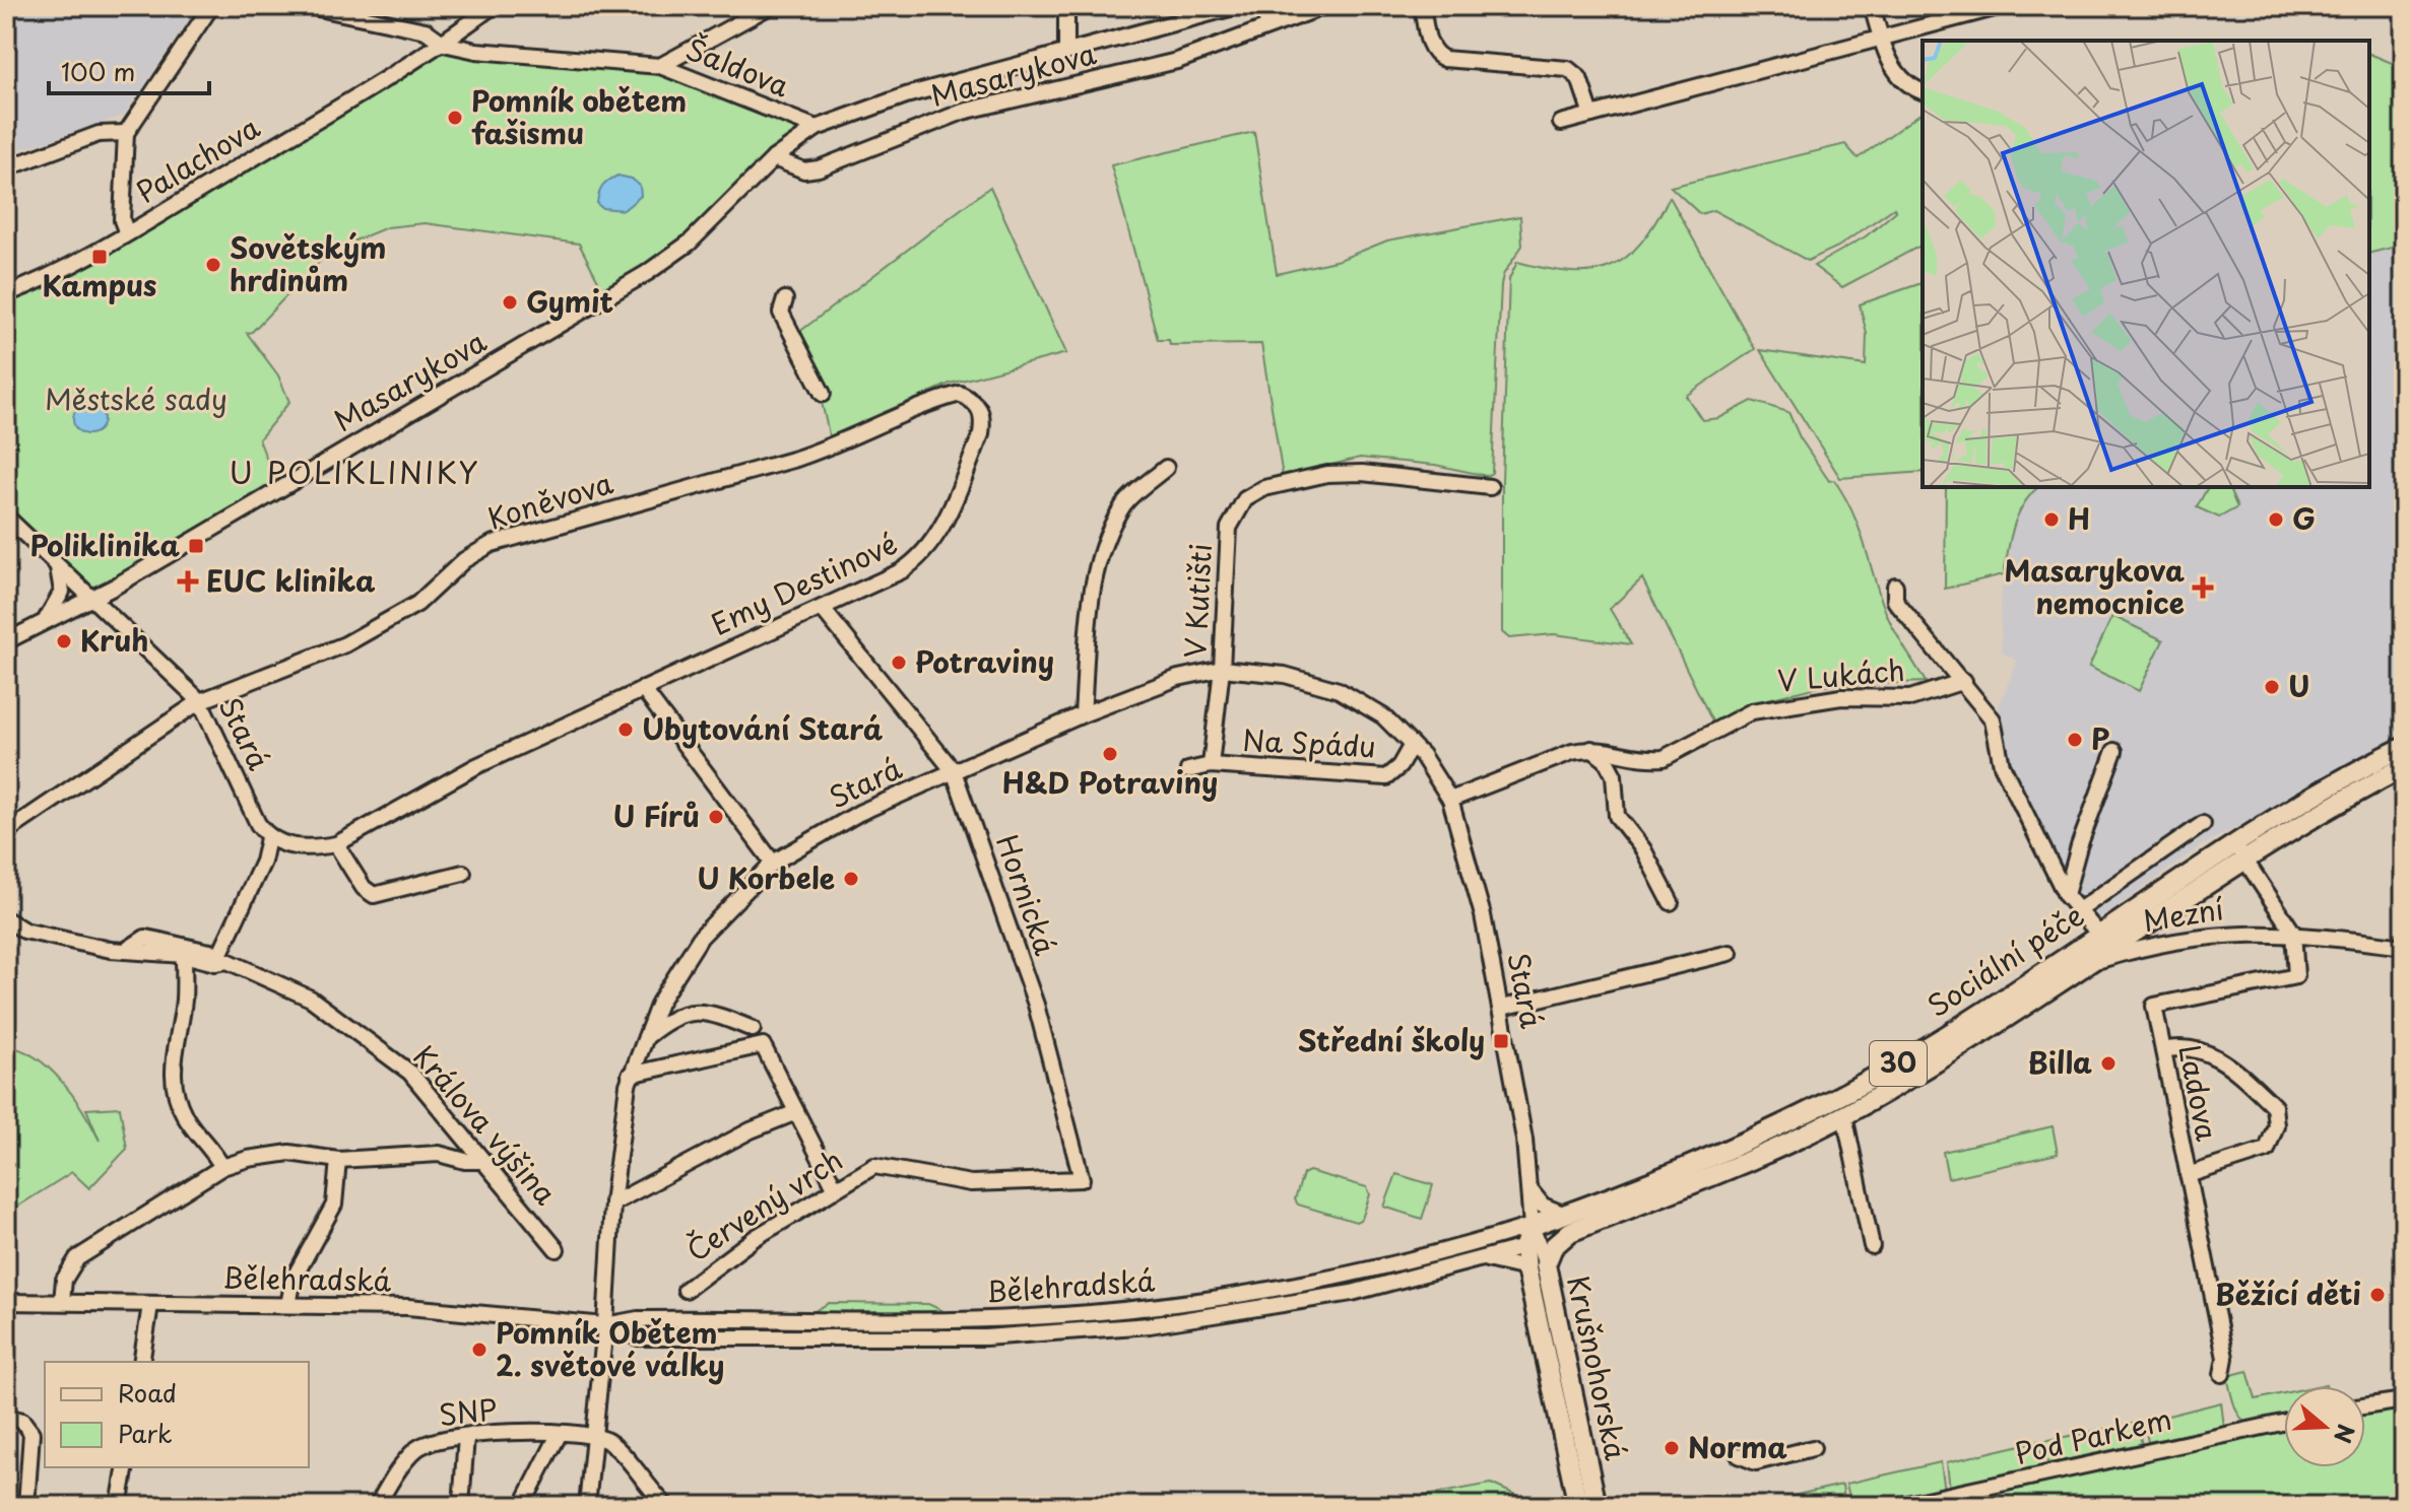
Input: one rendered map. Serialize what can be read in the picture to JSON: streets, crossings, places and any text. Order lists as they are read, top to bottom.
{
  "streets": {
    "main road": ["Sociální péče", "30", "Krušnohorská"],
    "street": [
      "Šaldova",
      "Masarykova",
      "Palachova",
      "Koněvova",
      "Emy Destinové",
      "V Kutišti",
      "V Lukách",
      "Stará",
      "Na Spádu",
      "Hornická",
      "Mezní",
      "Ladova",
      "Králova výšina",
      "Červený vrch",
      "Bělehradská",
      "SNP",
      "Pod Parkem"
    ]
  },
  "crossings": [
    ["Šaldova", "Masarykova"],
    ["Šaldova", "Palachova"],
    ["Masarykova", "Stará"],
    ["Koněvova", "Emy Destinové"],
    ["Koněvova", "Stará"],
    ["Emy Destinové", "Hornická"],
    ["V Kutišti", "Stará"],
    ["V Kutišti", "Na Spádu"],
    ["V Lukách", "Stará"],
    ["Stará", "Na Spádu"],
    ["Stará", "Hornická"],
    ["Stará", "Sociální péče"],
    ["Stará", "Bělehradská"],
    ["Stará", "Krušnohorská"],
    ["Stará", "SNP"],
    ["Hornická", "Červený vrch"],
    ["Mezní", "Sociální péče"],
    ["Mezní", "Ladova"],
    ["Sociální péče", "Bělehradská"],
    ["Sociální péče", "Krušnohorská"],
    ["Bělehradská", "Krušnohorská"]
  ],
  "districts": ["U POLIKLINIKY"],
  "parks": ["Městské sady"],
  "places": {
    "other": [
      "Pomník obětem fašismu",
      "Sovětským hrdinům",
      "Gymit",
      "H",
      "G",
      "Kruh",
      "Potraviny",
      "U",
      "Ubytování Stará",
      "P",
      "H&D Potraviny",
      "U Fírů",
      "U Korbele",
      "Billa",
      "Běžící děti",
      "Pomník Obětem 2. světové války",
      "Norma"
    ],
    "transit": ["Kampus", "Poliklinika", "Střední školy"],
    "health": ["EUC klinika", "Masarykova nemocnice"]
  },
  "legend": ["Road", "Park"],
  "scale_bar": "100 m",
  "north": "right"
}
